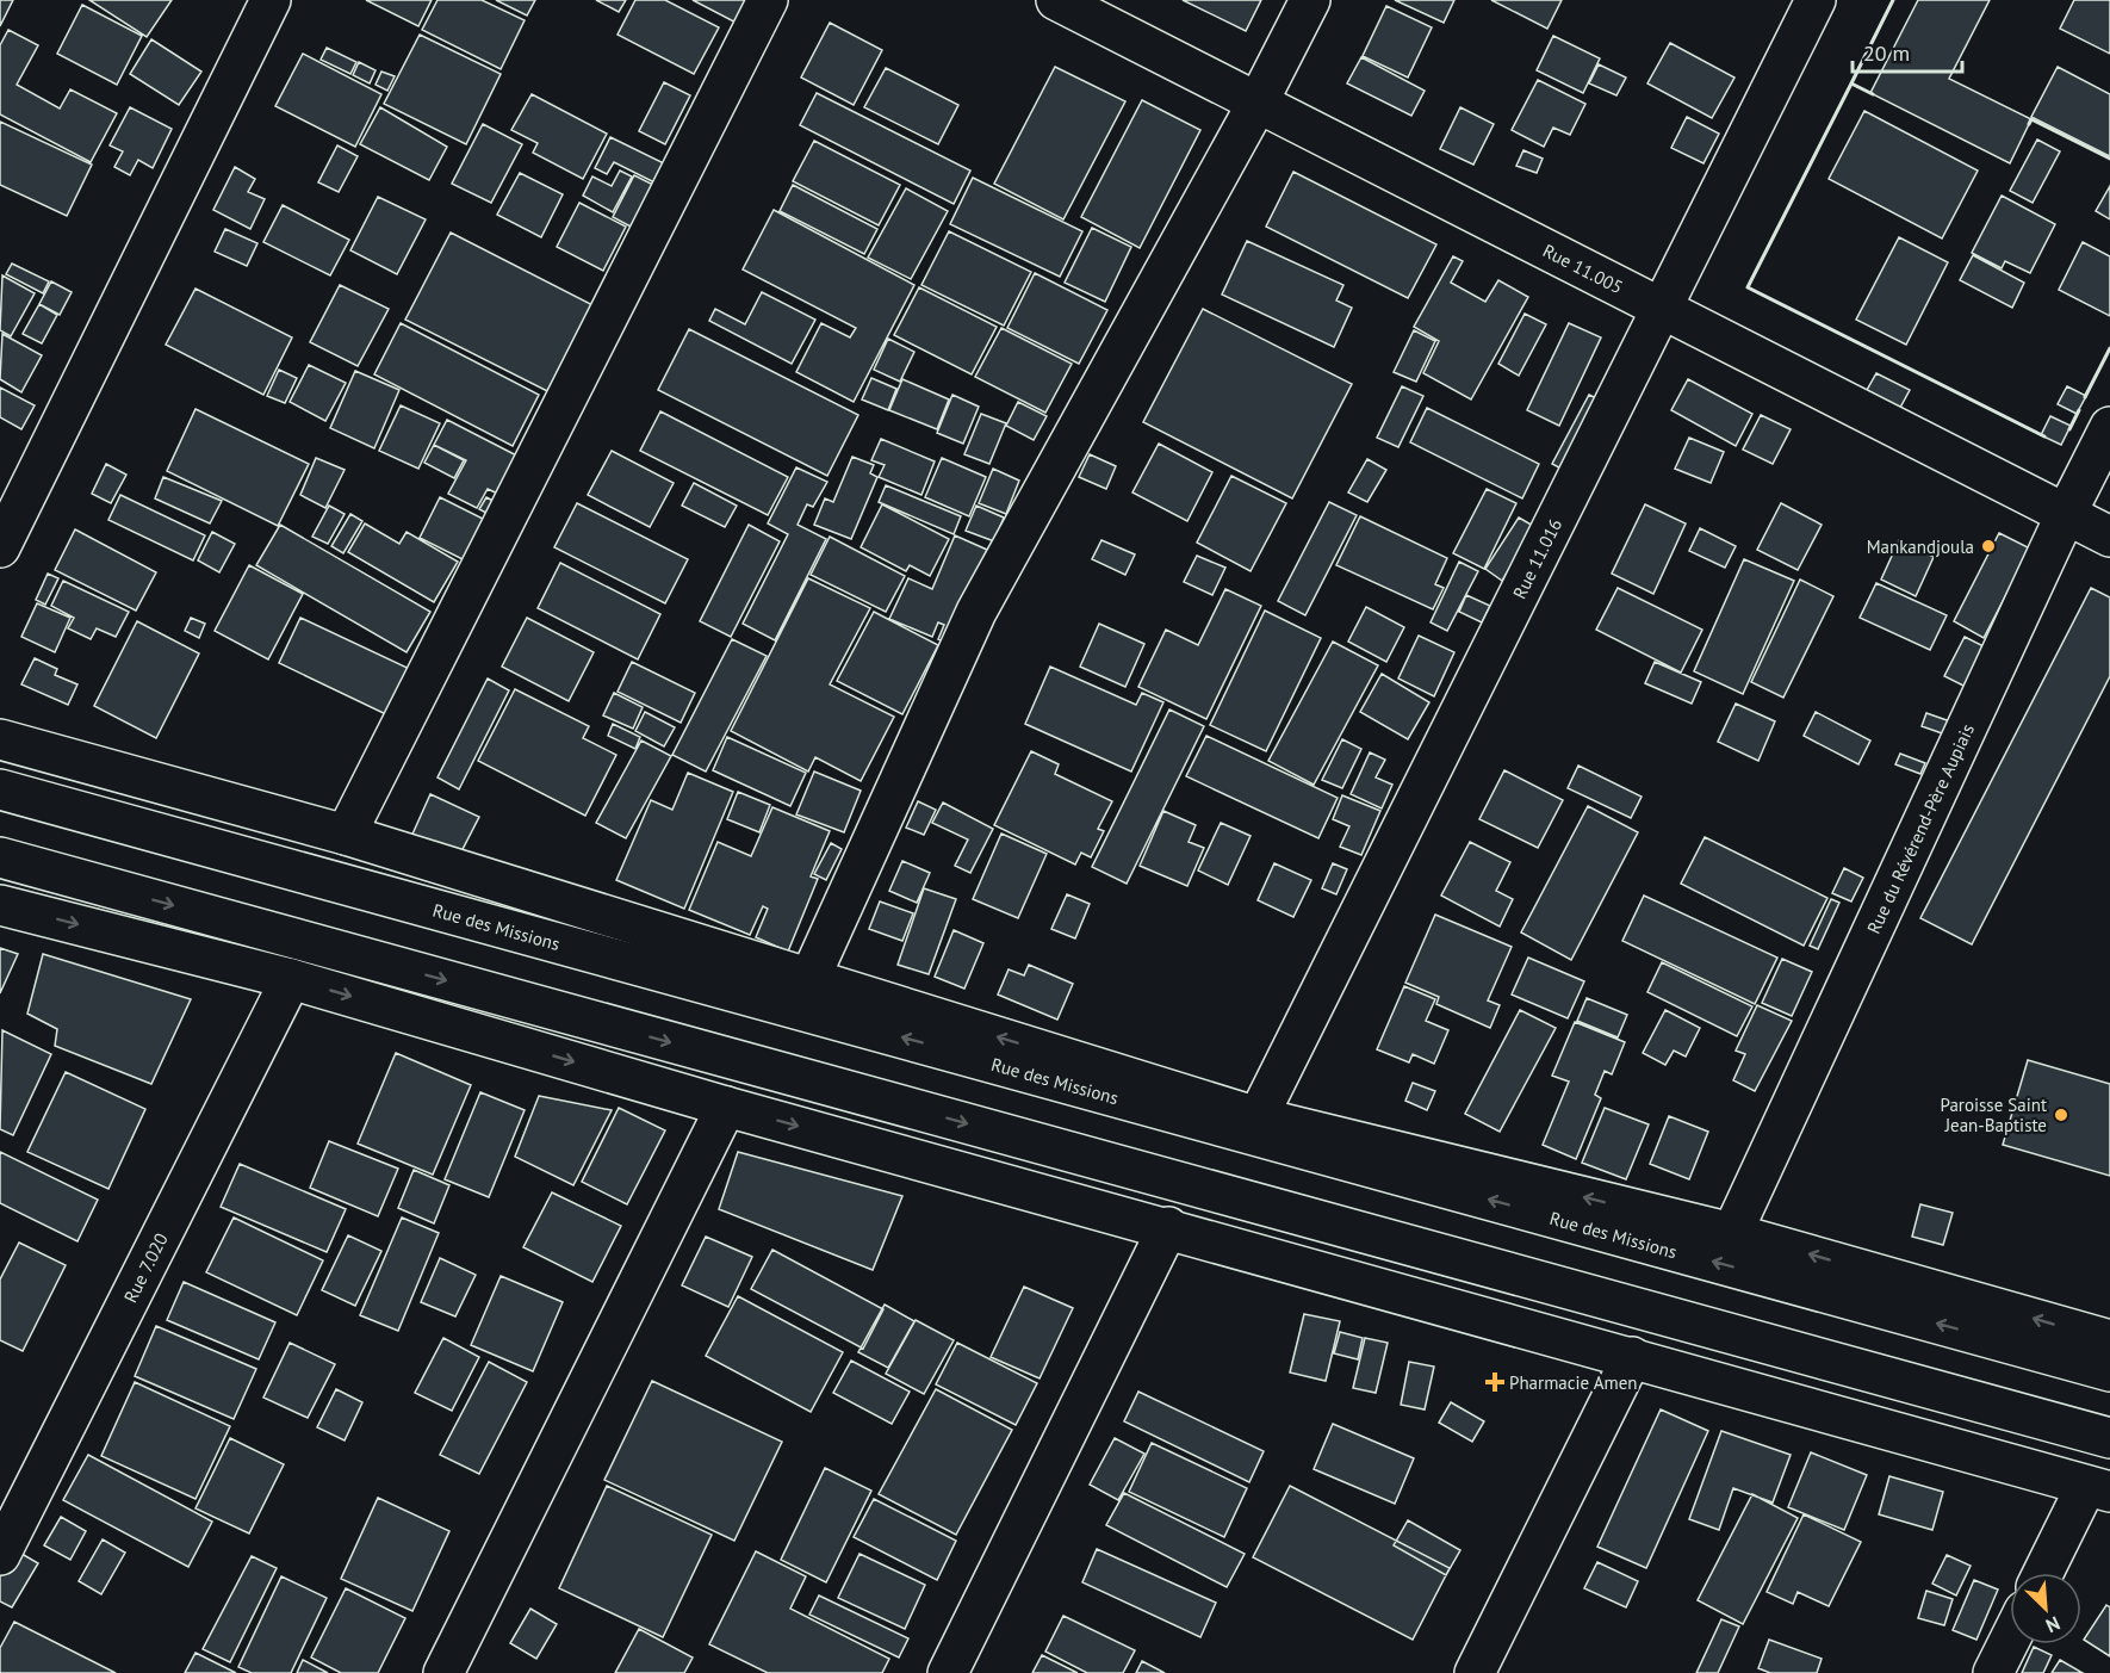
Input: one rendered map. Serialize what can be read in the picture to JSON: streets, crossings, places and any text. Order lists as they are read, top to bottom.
{
  "streets": {
    "main road": [
      "Rue 11.005",
      "Rue 11.016",
      "Rue du Révérend-Père Aupiais",
      "Rue des Missions",
      "Rue 7.020"
    ]
  },
  "crossings": [
    ["Rue 11.005", "Rue 11.016"],
    ["Rue 11.005", "Rue du Révérend-Père Aupiais"]
  ],
  "places": {
    "other": ["Mankandjoula", "Paroisse Saint Jean-Baptiste"],
    "health": ["Pharmacie Amen"]
  },
  "scale_bar": "20 m",
  "north": "bottom right"
}
